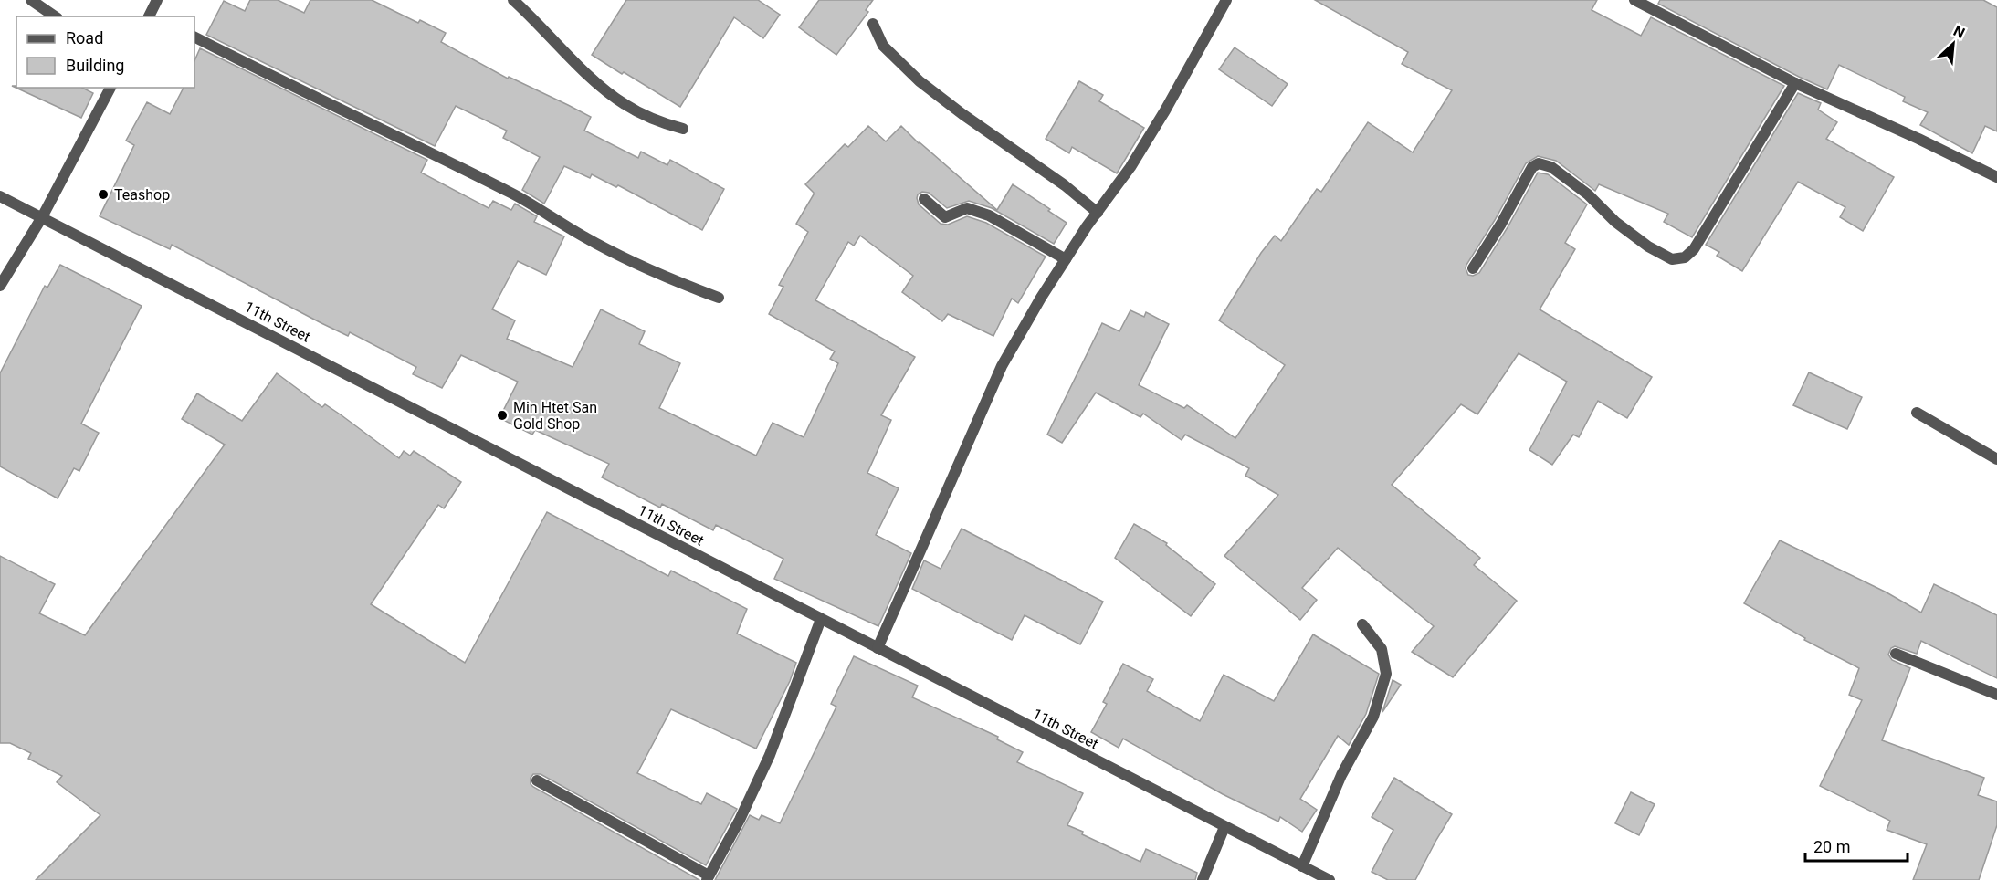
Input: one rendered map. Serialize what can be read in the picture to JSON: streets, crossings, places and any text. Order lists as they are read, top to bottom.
{
  "streets": {
    "street": ["11th Street"]
  },
  "places": ["Teashop", "Min Htet San Gold Shop"],
  "legend": ["Road", "Building"],
  "scale_bar": "20 m",
  "north": "top right"
}
